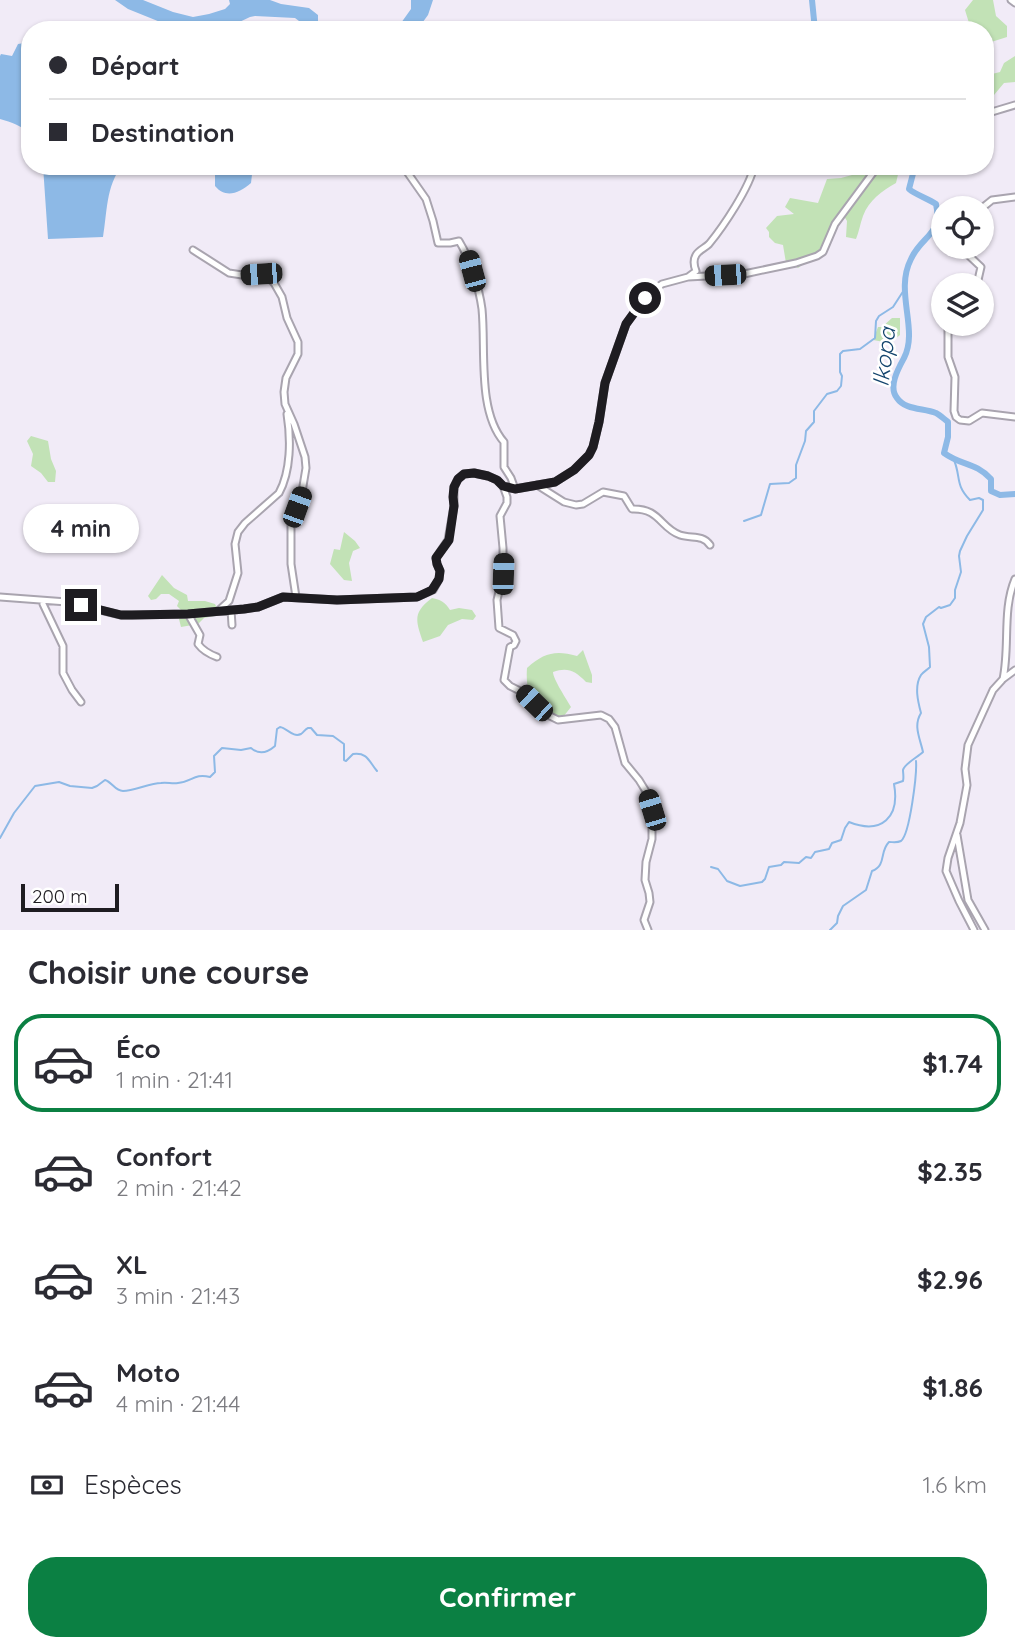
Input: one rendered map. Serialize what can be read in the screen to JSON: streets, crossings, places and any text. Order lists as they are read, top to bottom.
{
  "water": ["Ikopa"],
  "scale_bar": "200 m",
  "page": {
    "banner": ["Départ", "Destination"],
    "bubble": "4 min",
    "scale": "200 m",
    "heading": "Choisir une course",
    "list": [
      {
        "name": "Éco",
        "note": "1 min · 21:41",
        "value": "$1.74"
      },
      {
        "name": "Confort",
        "note": "2 min · 21:42",
        "value": "$2.35"
      },
      {
        "name": "XL",
        "note": "3 min · 21:43",
        "value": "$2.96"
      },
      {
        "name": "Moto",
        "note": "4 min · 21:44",
        "value": "$1.86"
      }
    ],
    "pay": ["Espèces", "1.6 km"],
    "buttons": "Confirmer"
  }
}
